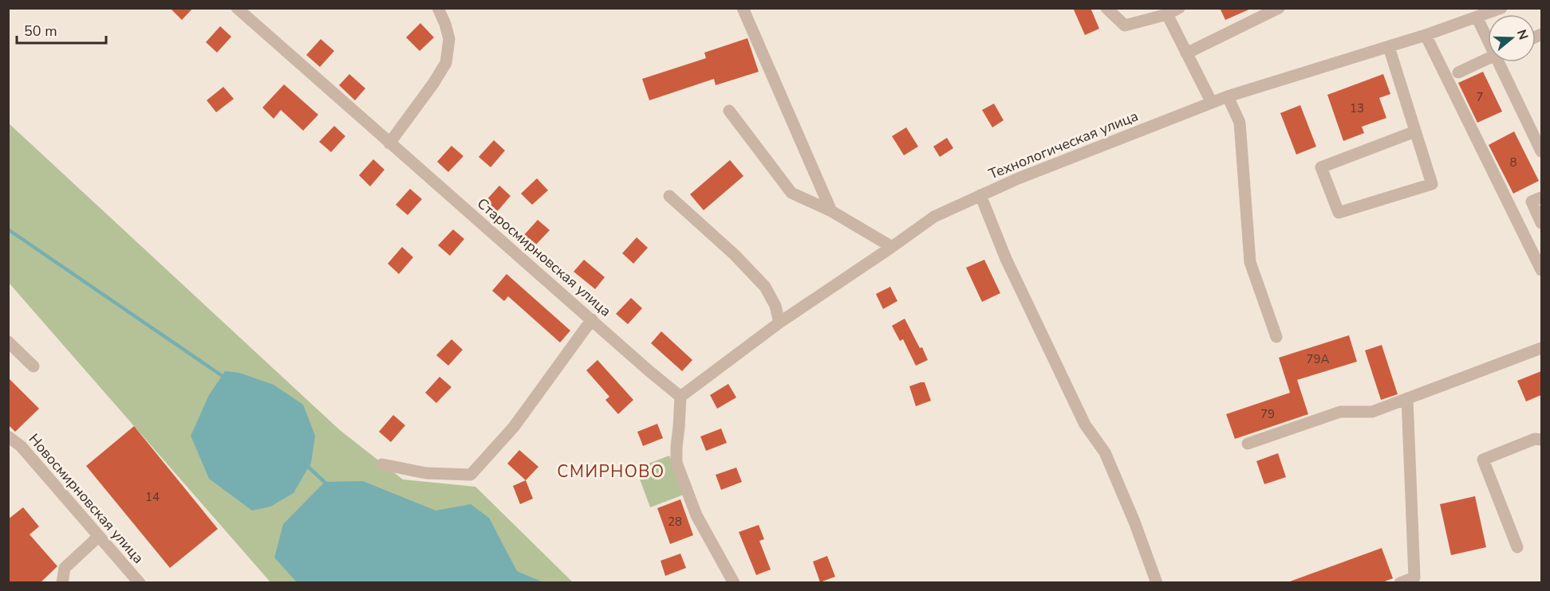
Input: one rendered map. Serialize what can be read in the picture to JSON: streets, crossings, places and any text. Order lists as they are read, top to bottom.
{
  "streets": {
    "street": ["Технологическая улица", "Старосмирновская улица", "Новосмирновская улица"]
  },
  "crossings": [
    ["Технологическая улица", "Старосмирновская улица"]
  ],
  "districts": ["СМИРНОВО"],
  "house_numbers": [
    "7",
    "13",
    "8",
    "79А",
    "79",
    "14",
    "28"
  ],
  "scale_bar": "50 m",
  "north": "right"
}
